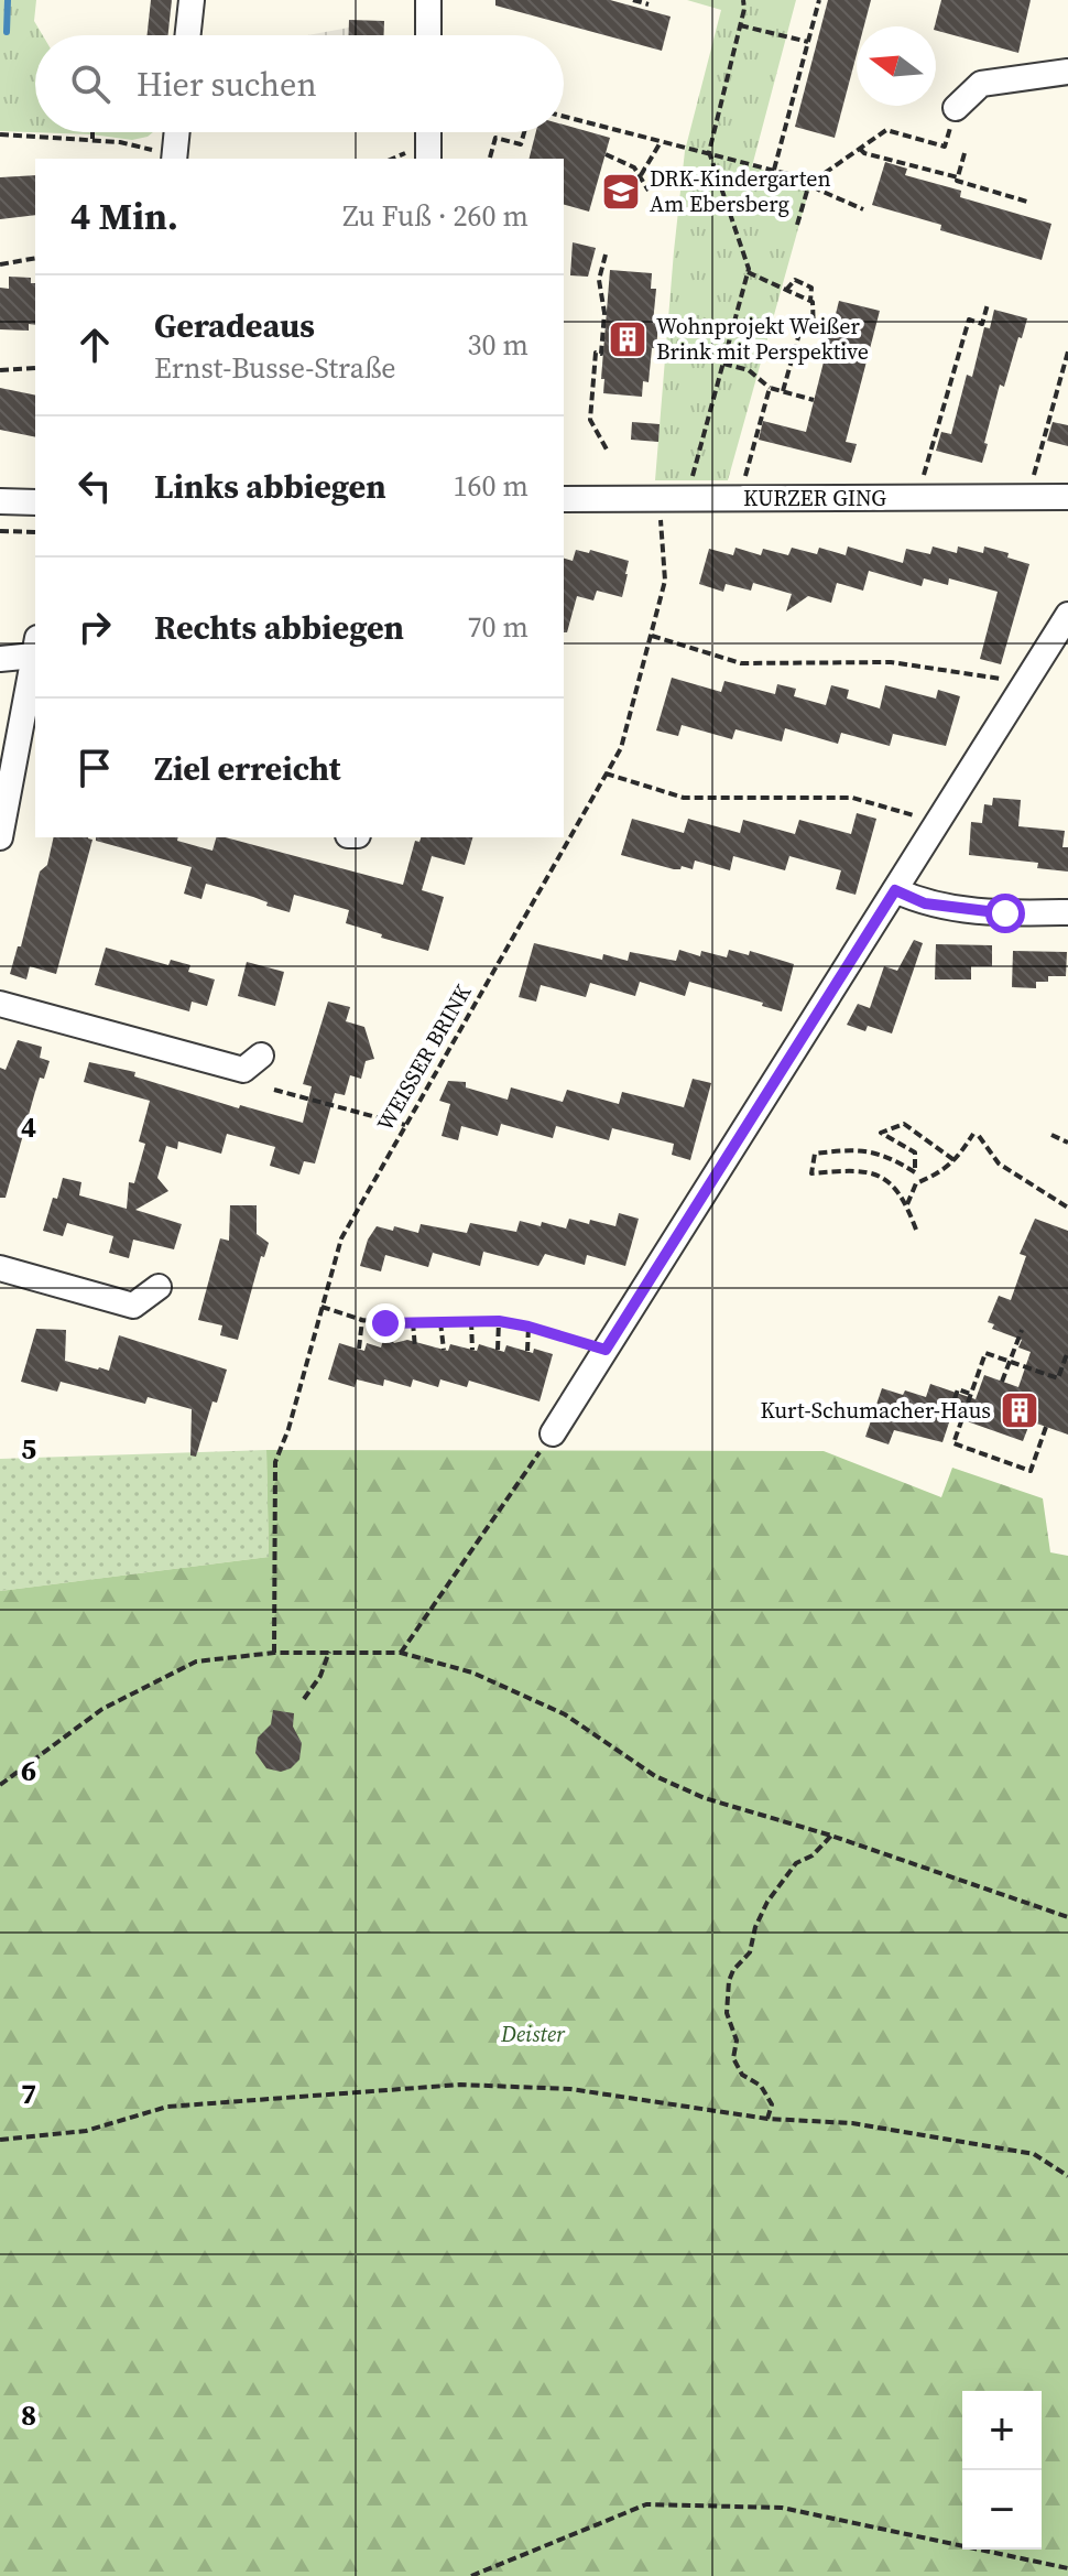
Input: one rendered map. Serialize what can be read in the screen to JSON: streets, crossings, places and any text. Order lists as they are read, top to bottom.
{
  "streets": {
    "street": ["KURZER GING"],
    "path": ["WEISSER BRINK"]
  },
  "crossings": [
    ["KURZER GING", "WEISSER BRINK"]
  ],
  "parks": ["Deister"],
  "places": {
    "school or university": ["DRK-Kindergarten Am Ebersberg"],
    "building": ["Wohnprojekt Weißer Brink mit Perspektive", "Kurt-Schumacher-Haus"]
  },
  "north": "left",
  "page": {
    "search": "Hier suchen",
    "heading": ["4 Min.", "Zu Fuß · 260 m"],
    "list": [
      ["Geradeaus", "Ernst-Busse-Straße", "30 m"],
      ["Links abbiegen", "160 m"],
      ["Rechts abbiegen", "70 m"],
      "Ziel erreicht"
    ],
    "map_buttons": ["+", "−"]
  },
  "grid": {
    "rows": [
      "4",
      "5",
      "6",
      "7",
      "8"
    ]
  }
}
